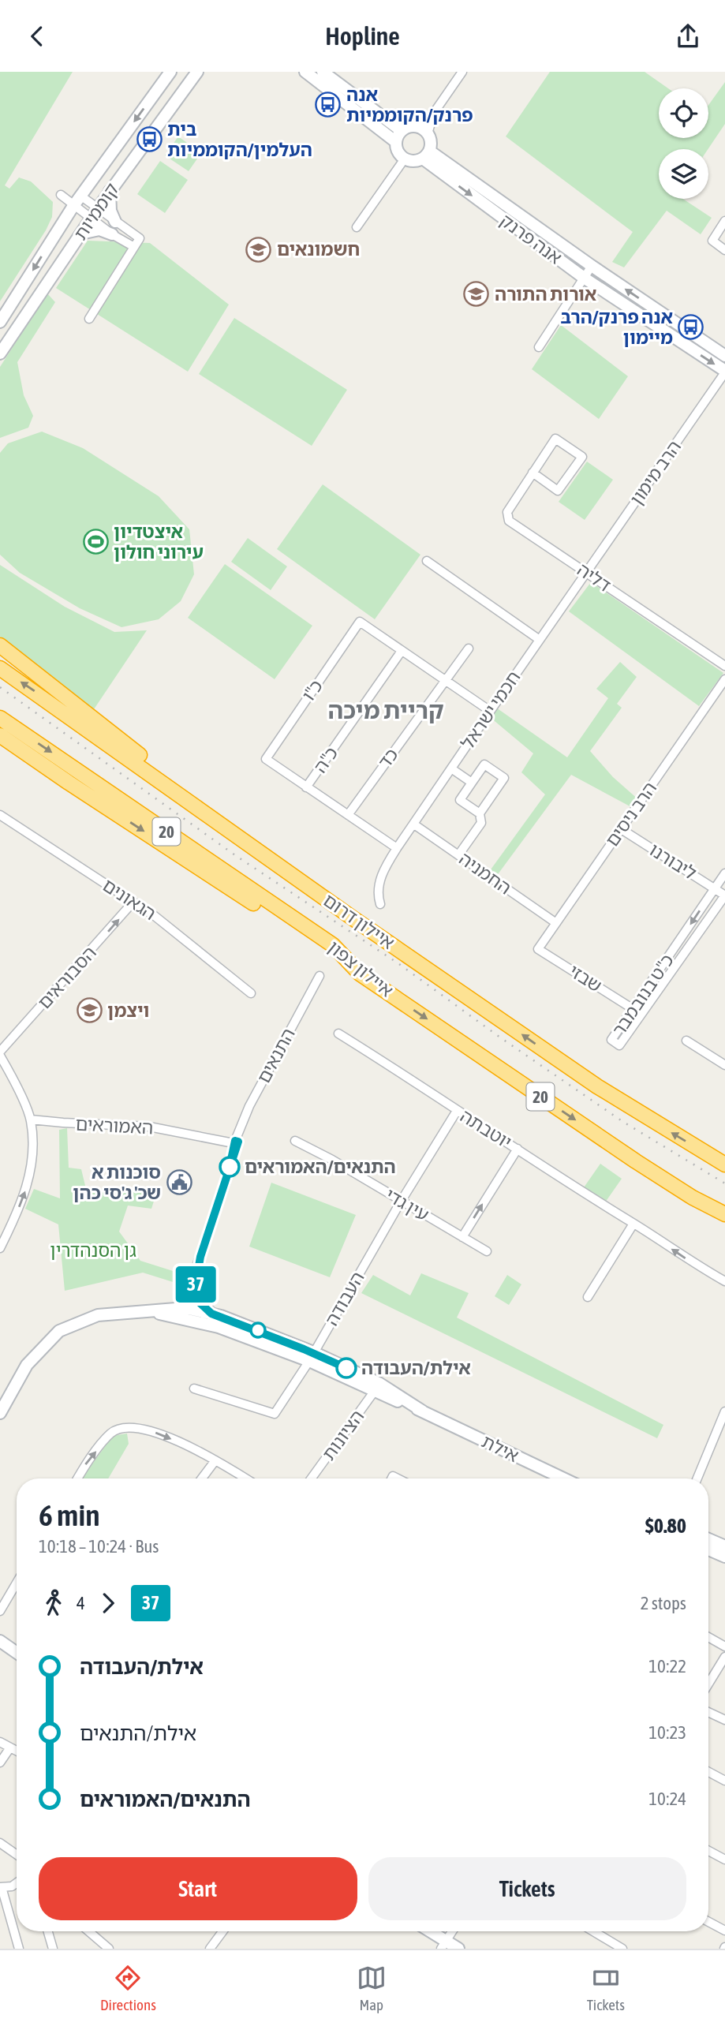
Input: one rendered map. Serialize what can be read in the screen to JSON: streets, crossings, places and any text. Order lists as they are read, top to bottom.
{
  "streets": {
    "highway": ["20", "איילון דרום", "איילון צפון"],
    "street": [
      "קוממיות",
      "אנה פרנק",
      "הרב מימון",
      "דליה",
      "כ\"ו",
      "חכמי ישראל",
      "כד",
      "כ\"ה",
      "הרב ניסים",
      "ליבורנו",
      "החמניה",
      "הגאונים",
      "הסבוראים",
      "שבזי",
      "כ\"ט בנובמבר",
      "התנאים",
      "האמוראים",
      "יוטבתה",
      "עין גדי",
      "העבודה",
      "הציונות",
      "אילת"
    ]
  },
  "crossings": [
    ["אנה פרנק", "הרב מימון"],
    ["הרב מימון", "דליה"],
    ["הרב מימון", "חכמי ישראל"],
    ["דליה", "חכמי ישראל"],
    ["כ\"ו", "כ\"ה"],
    ["חכמי ישראל", "החמניה"],
    ["הרב ניסים", "ליבורנו"],
    ["הרב ניסים", "החמניה"],
    ["הרב ניסים", "שבזי"],
    ["ליבורנו", "כ\"ט בנובמבר"],
    ["הגאונים", "הסבוראים"],
    ["שבזי", "כ\"ט בנובמבר"],
    ["התנאים", "האמוראים"],
    ["התנאים", "אילת"],
    ["יוטבתה", "העבודה"],
    ["עין גדי", "העבודה"],
    ["העבודה", "אילת"],
    ["הציונות", "אילת"]
  ],
  "one_way": ["הסבוראים", "כ\"ט בנובמבר"],
  "districts": ["קריית מיכה"],
  "parks": ["גן הסנהדרין"],
  "places": {
    "bus stop": ["אנה פרנק/הקוממיות", "בית העלמין/הקוממיות", "אנה פרנק/הרב מיימון"],
    "school or university": ["חשמונאים", "אורות התורה", "ויצמן"],
    "sports": ["איצטדיון עירוני חולון"],
    "other": ["התנאים/האמוראים", "אילת/העבודה"],
    "public building": ["סוכנות א שכ' ג'סי כהן"]
  },
  "lines": ["bus line 37"],
  "page": {
    "header": "Hopline",
    "on_map": "37",
    "heading": ["6 min", "10:18 – 10:24 · Bus", "$0.80"],
    "legs": ["4", "37", "2 stops"],
    "list": [
      {
        "name": "אילת/העבודה",
        "value": "10:22"
      },
      {
        "name": "אילת/התנאים",
        "value": "10:23"
      },
      {
        "name": "התנאים/האמוראים",
        "value": "10:24"
      }
    ],
    "buttons": ["Start", "Tickets"],
    "tabs": ["Directions", "Map", "Tickets"]
  }
}
